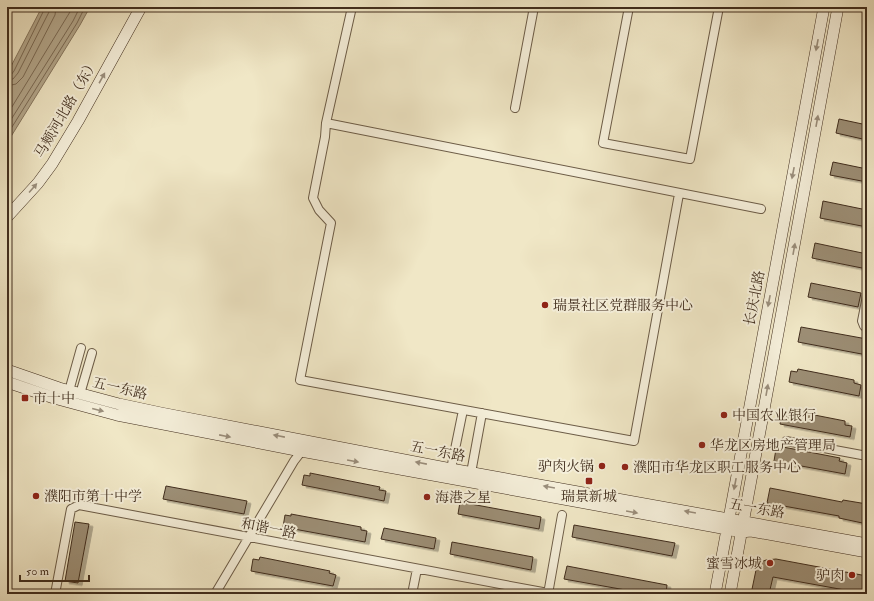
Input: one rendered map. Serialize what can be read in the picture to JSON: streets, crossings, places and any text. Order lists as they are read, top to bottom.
{
  "streets": {
    "street": [
      "马颊河北路（东）",
      "长庆北路",
      "五一东路",
      "和谐一路"
    ]
  },
  "crossings": [
    ["长庆北路", "五一东路"]
  ],
  "one_way": ["马颊河北路（东）"],
  "places": {
    "other": [
      "瑞景社区党群服务中心",
      "中国农业银行",
      "华龙区房地产管理局",
      "驴肉火锅",
      "濮阳市华龙区职工服务中心",
      "濮阳市第十中学",
      "海港之星",
      "蜜雪冰城",
      "驴肉"
    ],
    "transit": ["市十中", "瑞景新城"]
  },
  "scale_bar": "50 m"
}
